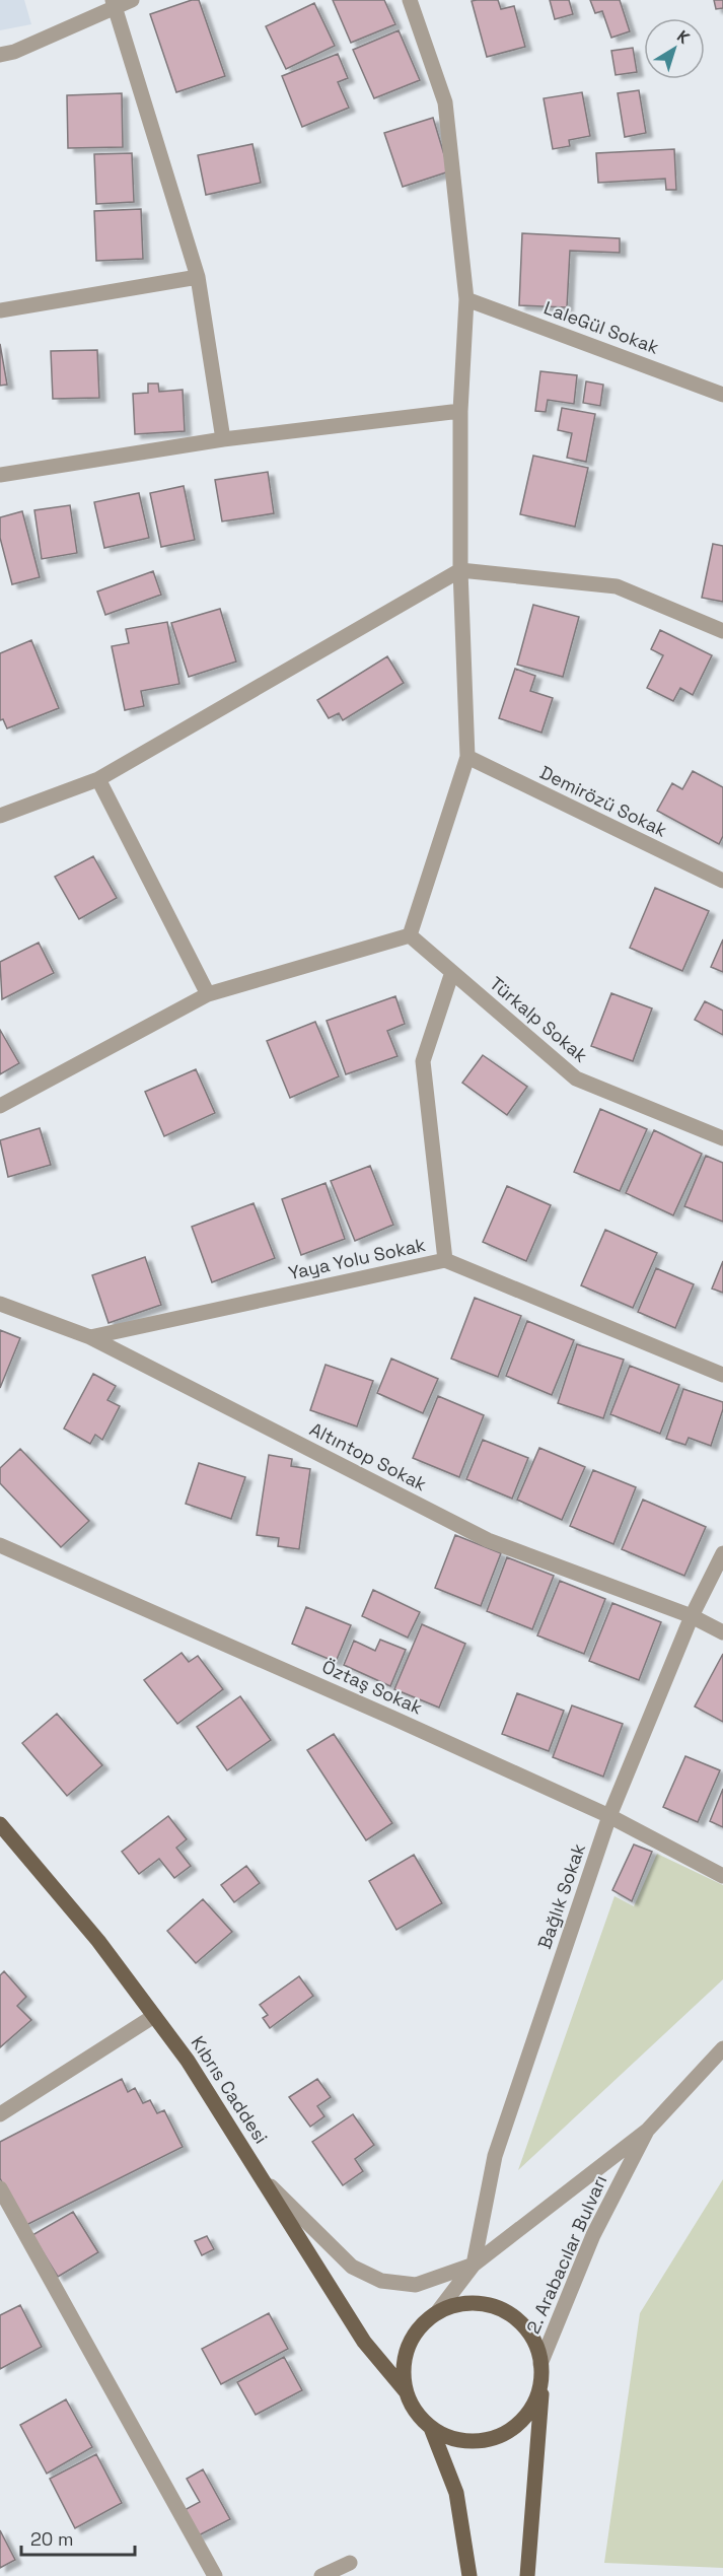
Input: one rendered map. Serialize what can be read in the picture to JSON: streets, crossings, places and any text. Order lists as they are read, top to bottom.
{
  "streets": {
    "main road": ["Kıbrıs Caddesi"],
    "street": [
      "LaleGül Sokak",
      "Demirözü Sokak",
      "Türkalp Sokak",
      "Yaya Yolu Sokak",
      "Altıntop Sokak",
      "Öztaş Sokak",
      "Bağlık Sokak",
      "2. Arabacılar Bulvarı"
    ]
  },
  "crossings": [
    ["Yaya Yolu Sokak", "Altıntop Sokak"],
    ["Altıntop Sokak", "Bağlık Sokak"],
    ["Öztaş Sokak", "Bağlık Sokak"],
    ["Kıbrıs Caddesi", "2. Arabacılar Bulvarı"]
  ],
  "scale_bar": "20 m",
  "north": "top right"
}
